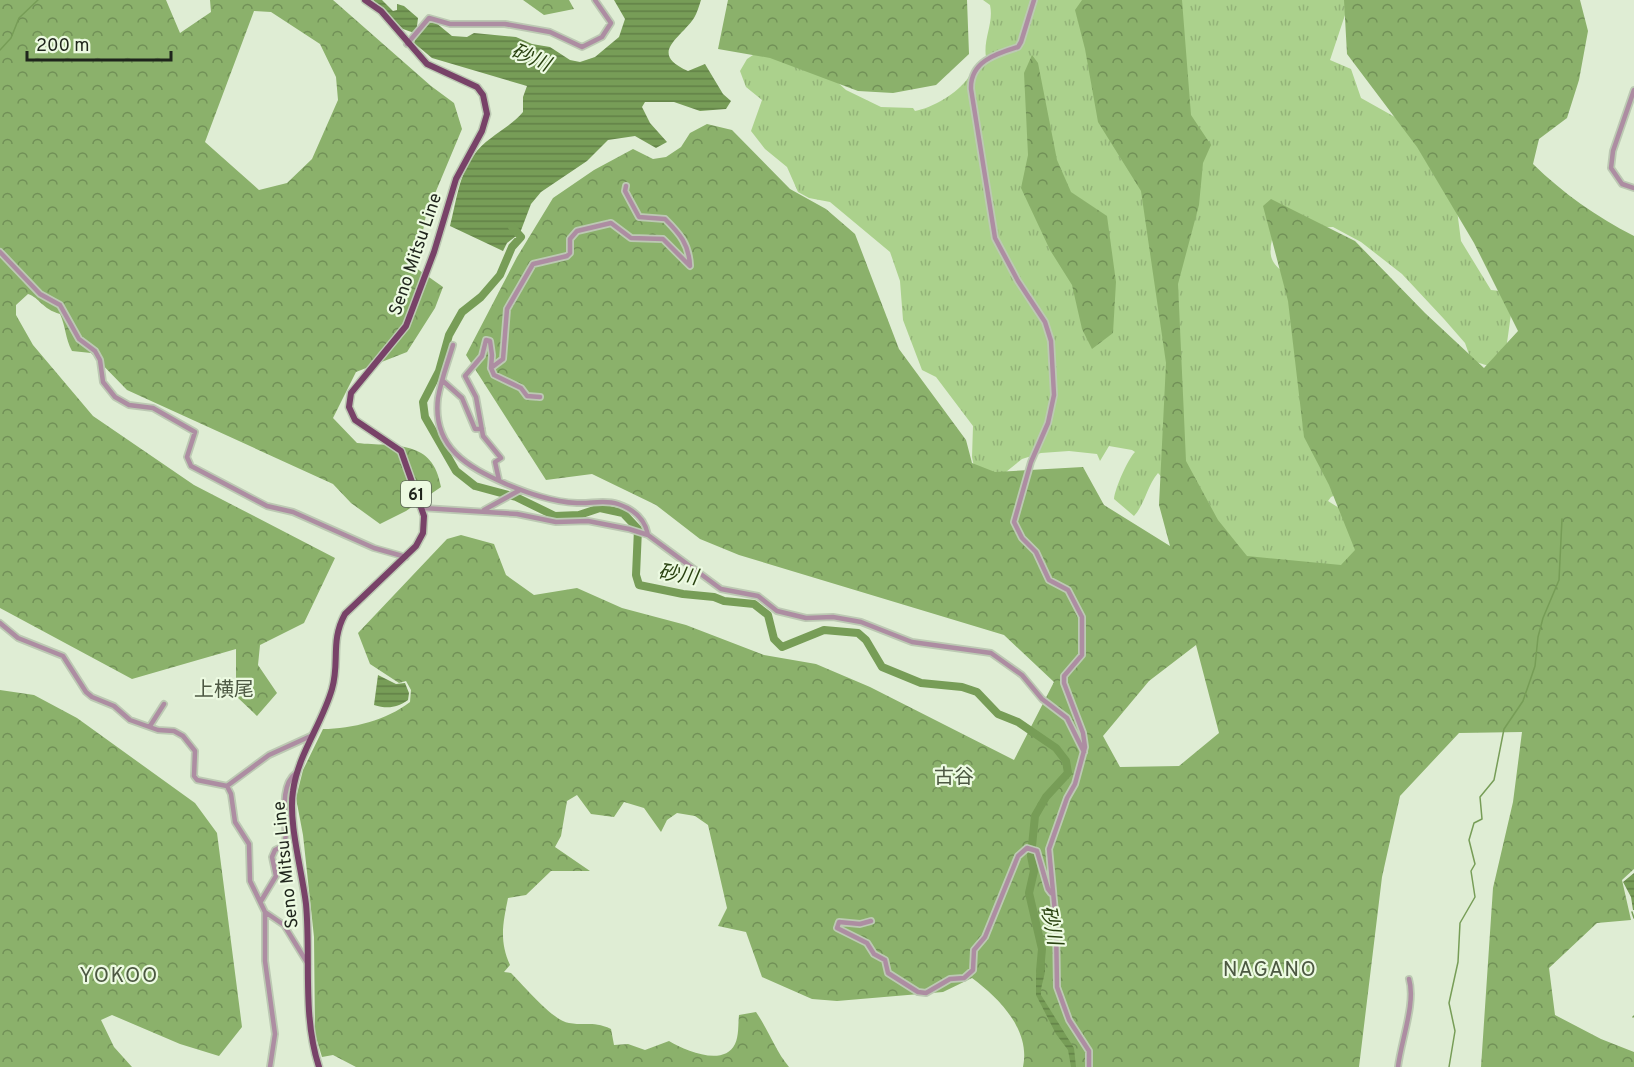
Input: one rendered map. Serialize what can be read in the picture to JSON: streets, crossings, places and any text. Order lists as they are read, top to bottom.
{
  "streets": {
    "main road": ["Seno Mitsu Line", "61"]
  },
  "districts": [
    "上横尾",
    "古谷",
    "NAGANO",
    "YOKOO"
  ],
  "water": ["砂川"],
  "scale_bar": "200 m"
}
